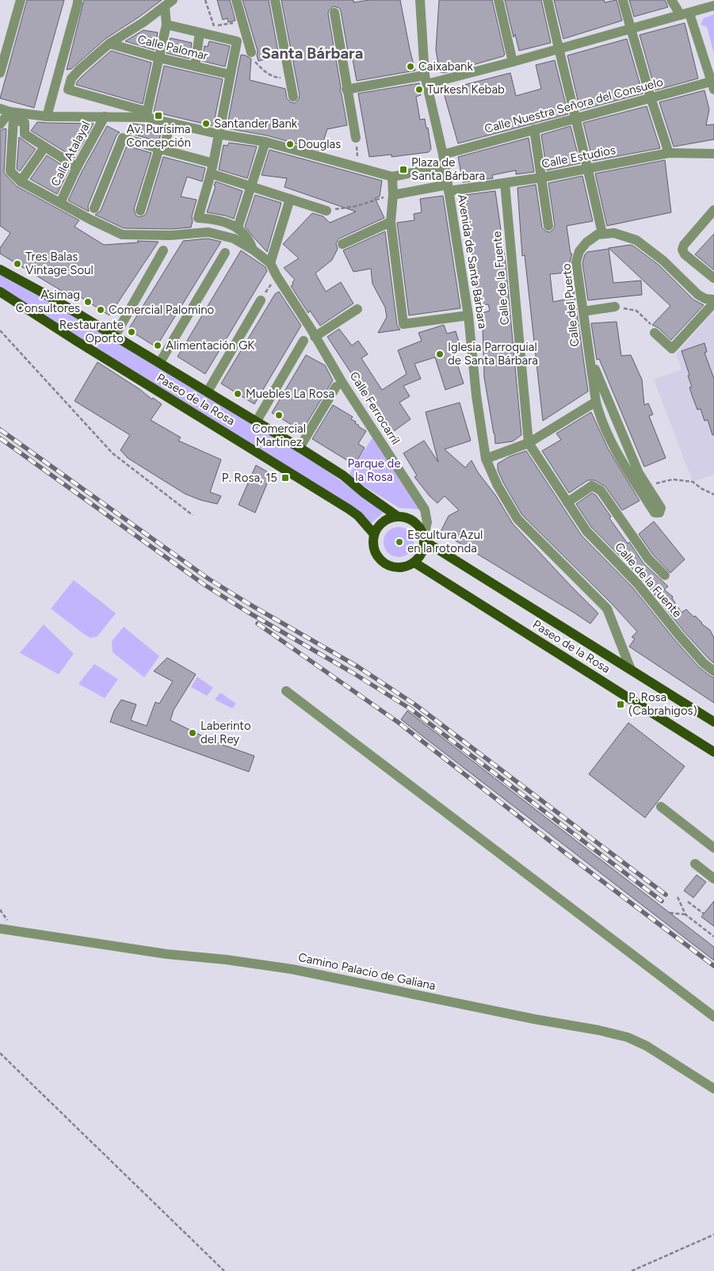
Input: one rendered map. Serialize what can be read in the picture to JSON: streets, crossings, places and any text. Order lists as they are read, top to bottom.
{
  "streets": {
    "main road": ["Paseo de la Rosa"],
    "street": [
      "Calle Palomar",
      "Calle Nuestra Señora del Consuelo",
      "Calle Atalayal",
      "Calle Estudios",
      "Avenida de Santa Bárbara",
      "Calle de la Fuente",
      "Calle del Puerto",
      "Calle Ferrocarril",
      "Camino Palacio de Galiana"
    ]
  },
  "crossings": [
    ["Calle Nuestra Señora del Consuelo", "Avenida de Santa Bárbara"],
    ["Calle Atalayal", "Calle Ferrocarril"],
    ["Calle Estudios", "Avenida de Santa Bárbara"],
    ["Calle Estudios", "Calle de la Fuente"],
    ["Avenida de Santa Bárbara", "Paseo de la Rosa"],
    ["Paseo de la Rosa", "Calle Ferrocarril"]
  ],
  "districts": ["Santa Bárbara"],
  "parks": ["Parque de la Rosa"],
  "places": {
    "other": [
      "Caixabank",
      "Turkesh Kebab",
      "Santander Bank",
      "Douglas",
      "Tres Balas Vintage Soul",
      "Asimag Consultores",
      "Comercial Palomino",
      "Restaurante Oporto",
      "Alimentación GK",
      "Iglesia Parroquial de Santa Bárbara",
      "Muebles La Rosa",
      "Comercial Martinez",
      "Escultura Azul en la rotonda",
      "Laberinto del Rey"
    ],
    "transit": [
      "Av. Purísima Concepción",
      "Plaza de Santa Bárbara",
      "P. Rosa, 15",
      "P. Rosa (Cabrahigos)"
    ]
  }
}
